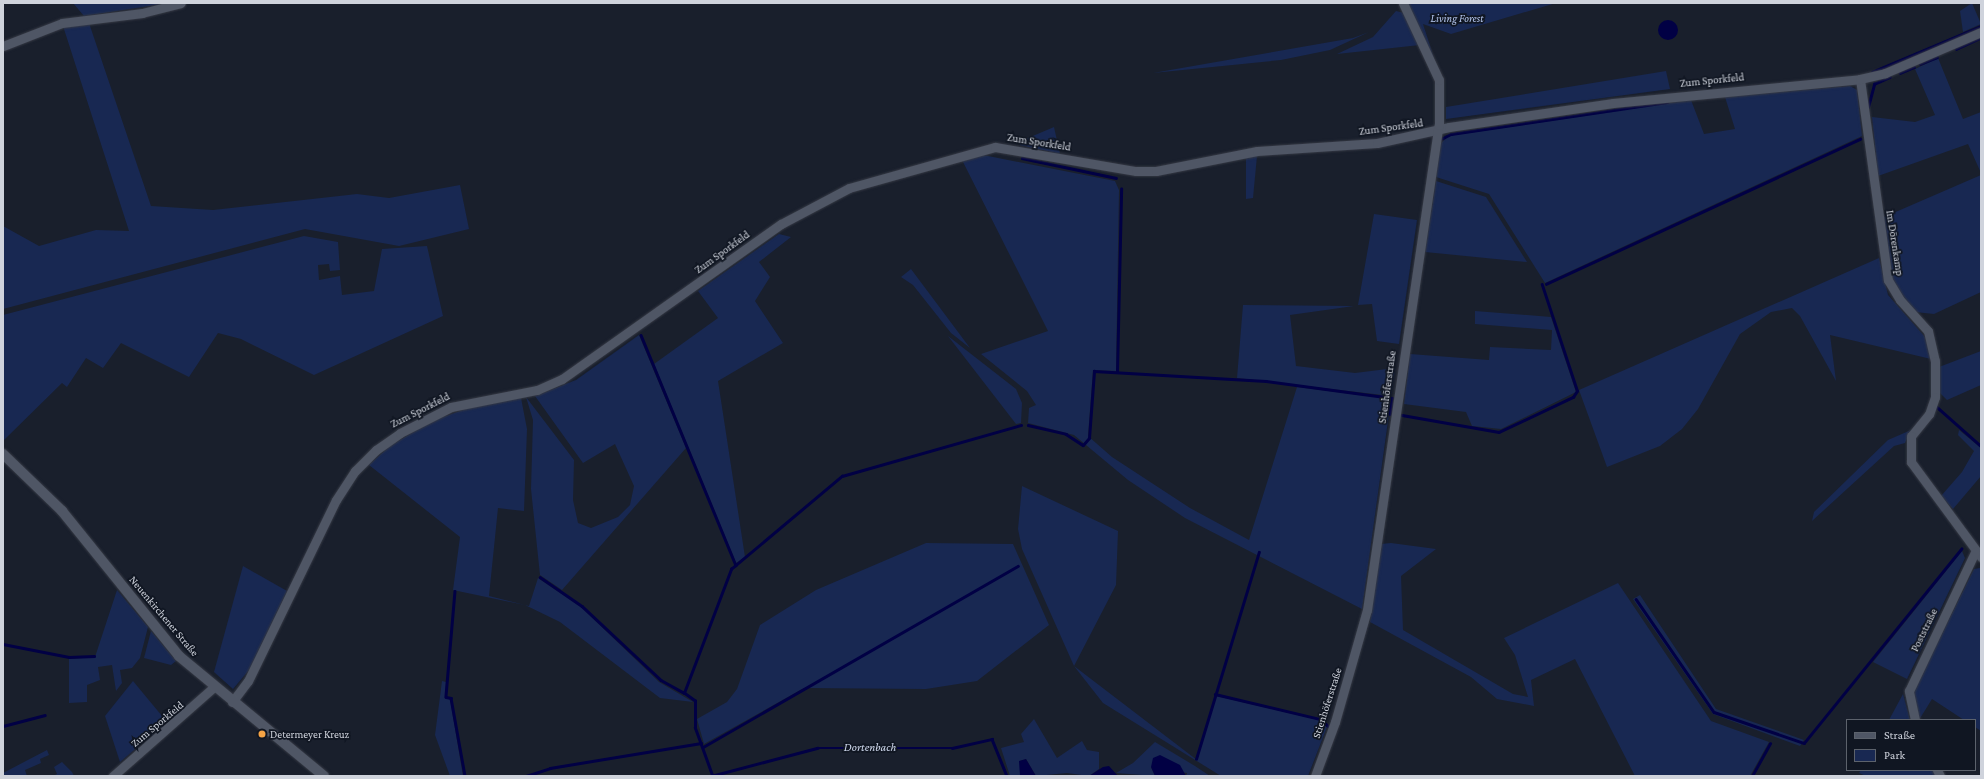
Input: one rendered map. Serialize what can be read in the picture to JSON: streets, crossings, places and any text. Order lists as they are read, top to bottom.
{
  "streets": {
    "street": [
      "Zum Sporkfeld",
      "Im Dörenkamp",
      "Stienhöferstraße",
      "Neuenkirchener Straße",
      "Poststraße"
    ]
  },
  "crossings": [
    ["Zum Sporkfeld", "Im Dörenkamp"],
    ["Zum Sporkfeld", "Stienhöferstraße"],
    ["Zum Sporkfeld", "Neuenkirchener Straße"],
    ["Im Dörenkamp", "Poststraße"]
  ],
  "water": ["Dortenbach"],
  "parks": ["Living Forest"],
  "places": ["Determeyer Kreuz"],
  "legend": ["Straße", "Park"]
}
